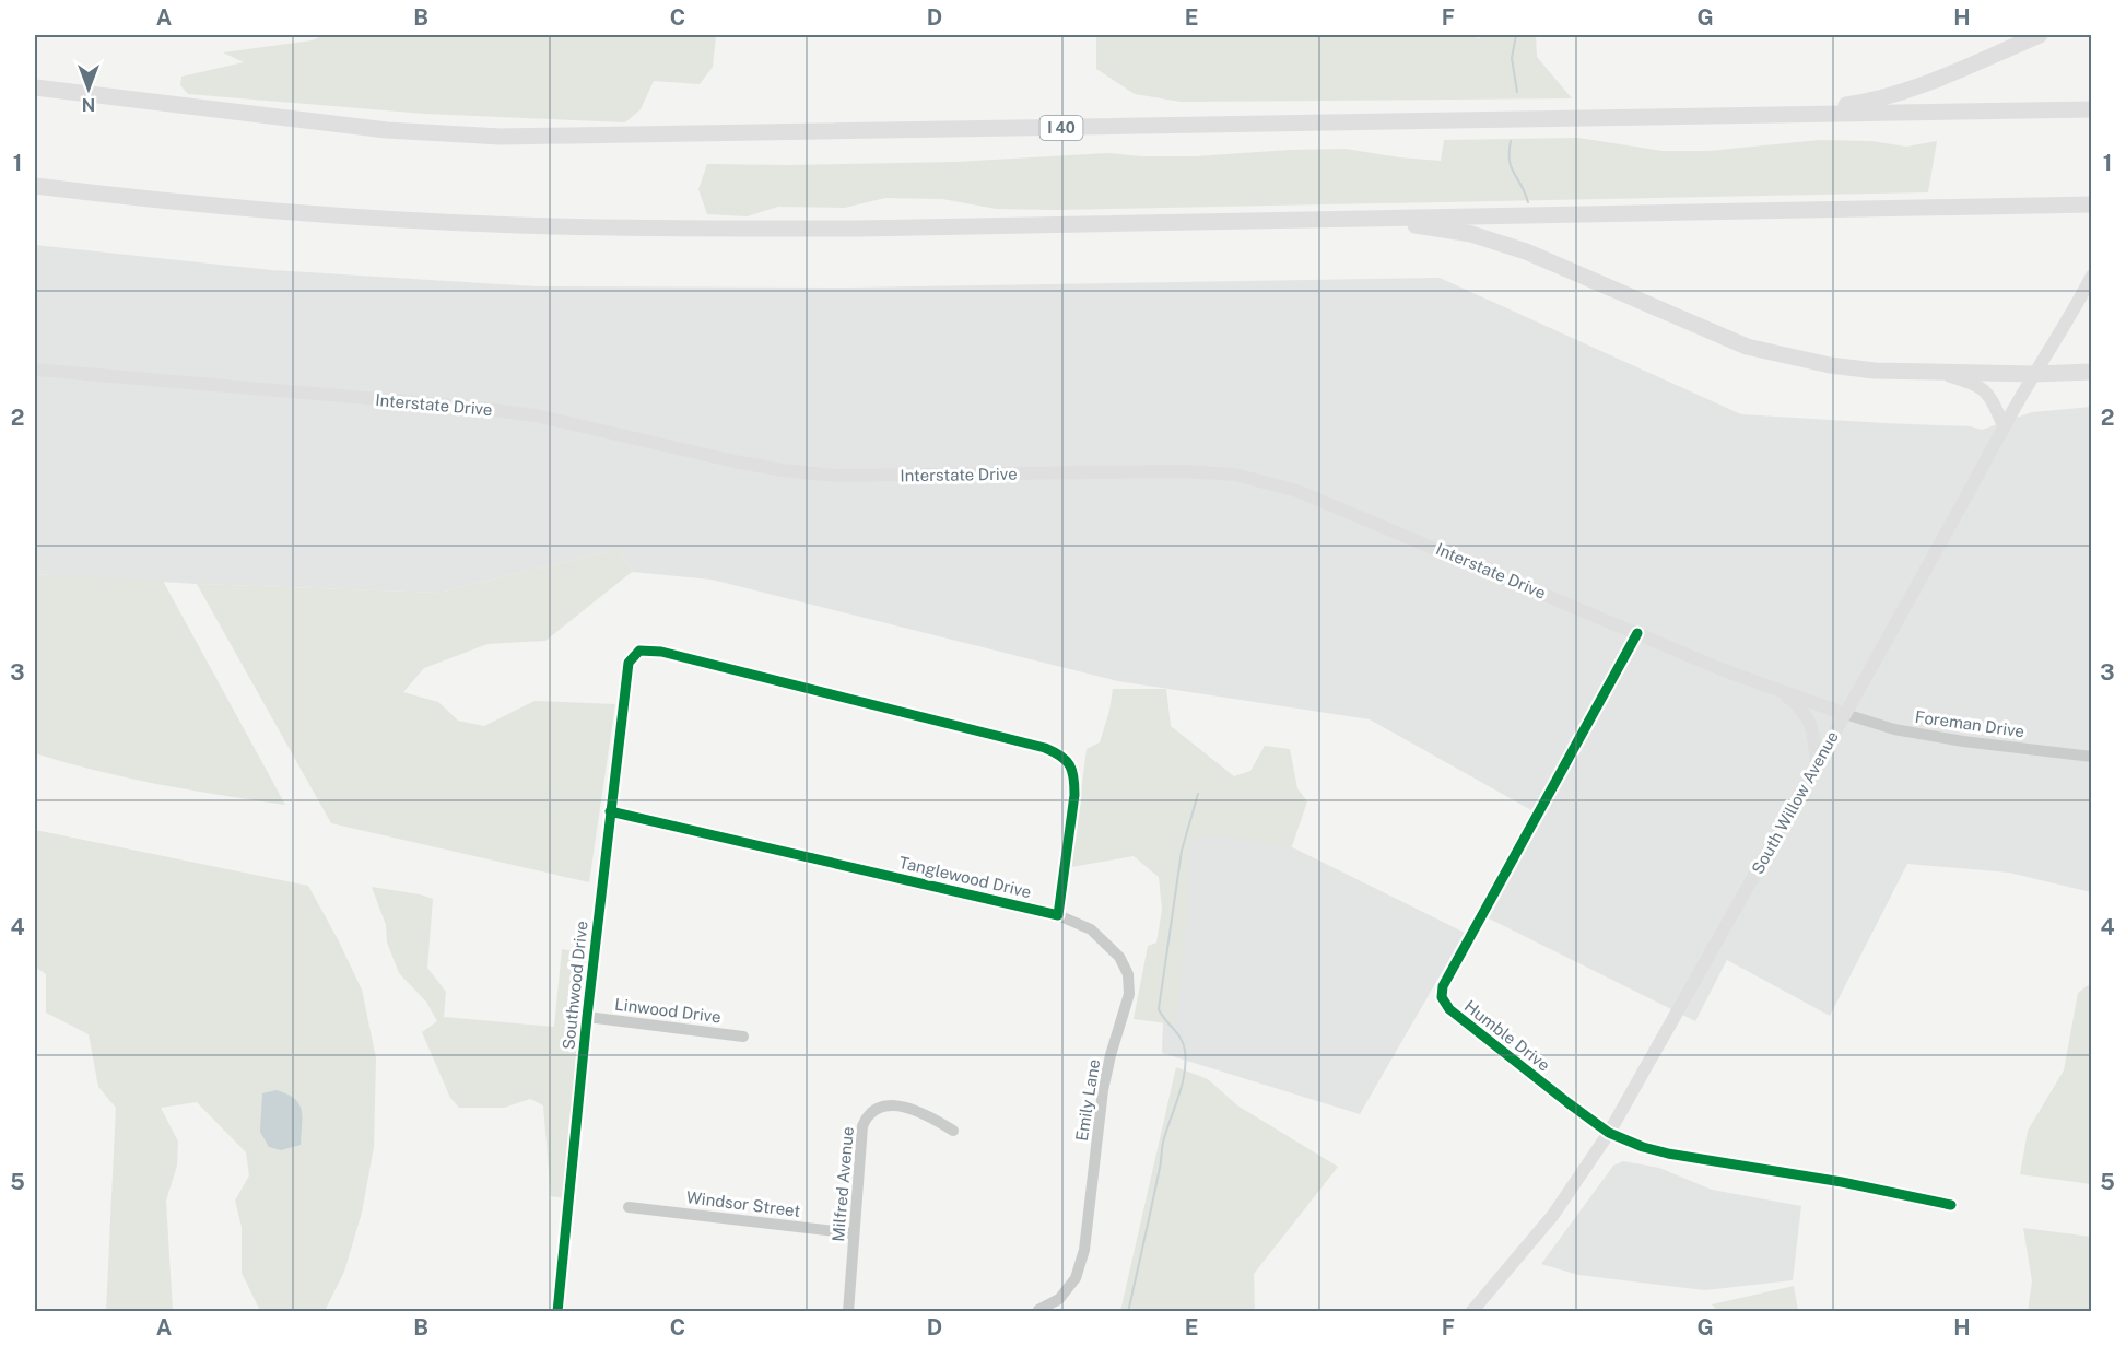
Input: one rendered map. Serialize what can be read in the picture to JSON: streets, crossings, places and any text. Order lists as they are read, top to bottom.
{
  "streets": {
    "highway": ["I 40"],
    "main road": ["Interstate Drive", "South Willow Avenue"],
    "street": [
      "Foreman Drive",
      "Tanglewood Drive",
      "Southwood Drive",
      "Linwood Drive",
      "Humble Drive",
      "Emily Lane",
      "Milfred Avenue",
      "Windsor Street"
    ]
  },
  "crossings": [
    ["Interstate Drive", "Foreman Drive"],
    ["Interstate Drive", "South Willow Avenue"],
    ["Interstate Drive", "Humble Drive"],
    ["Foreman Drive", "South Willow Avenue"],
    ["South Willow Avenue", "Humble Drive"],
    ["Tanglewood Drive", "Southwood Drive"],
    ["Tanglewood Drive", "Emily Lane"],
    ["Southwood Drive", "Linwood Drive"],
    ["Southwood Drive", "Emily Lane"],
    ["Milfred Avenue", "Windsor Street"]
  ],
  "north": "bottom",
  "grid": {
    "columns": [
      "A",
      "B",
      "C",
      "D",
      "E",
      "F",
      "G",
      "H"
    ],
    "rows": [
      "1",
      "2",
      "3",
      "4",
      "5"
    ]
  }
}
